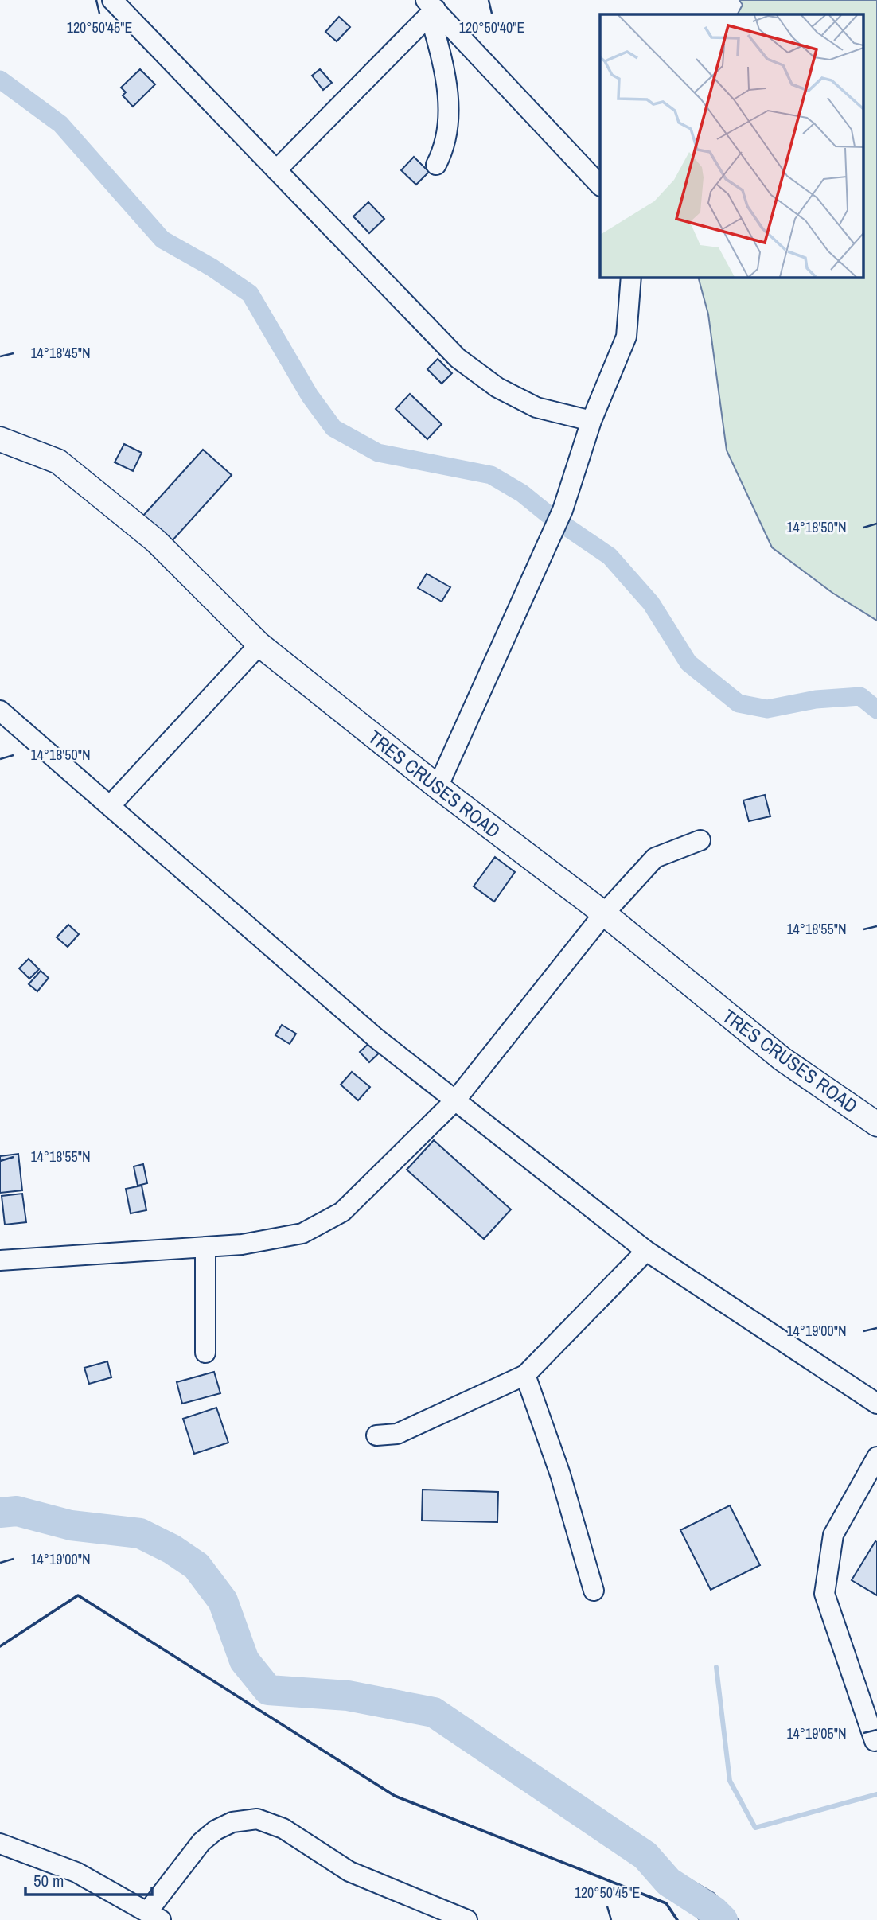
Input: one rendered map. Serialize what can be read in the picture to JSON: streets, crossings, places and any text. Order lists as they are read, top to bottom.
{
  "streets": {
    "main road": ["TRES CRUSES ROAD"]
  },
  "scale_bar": "50 m",
  "coordinates": [
    "120°50'45\"E",
    "120°50'40\"E",
    "14°18'45\"N",
    "14°18'50\"N",
    "14°18'55\"N",
    "14°19'00\"N",
    "14°19'05\"N"
  ]
}
